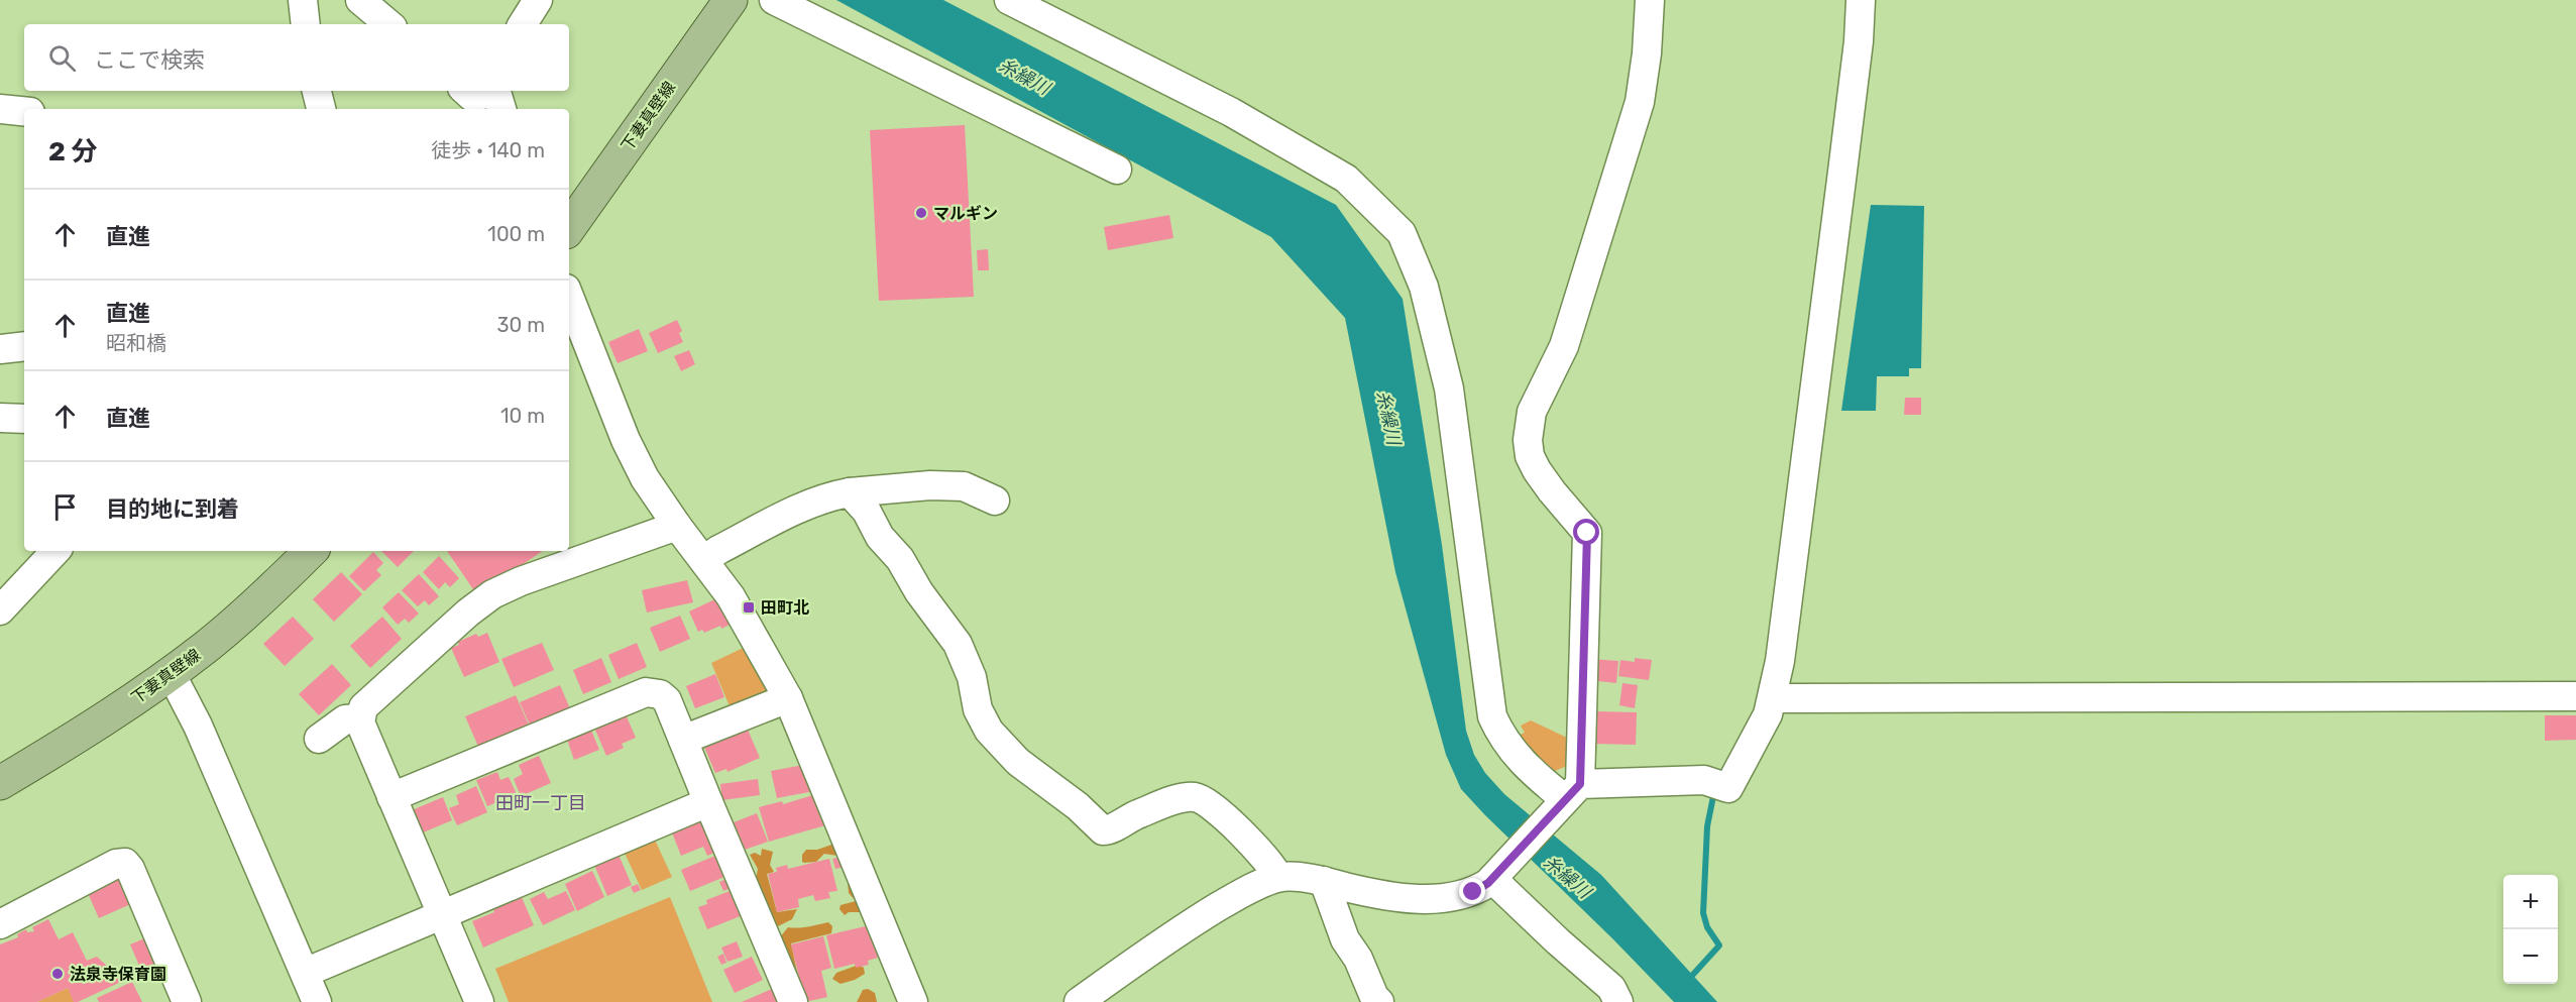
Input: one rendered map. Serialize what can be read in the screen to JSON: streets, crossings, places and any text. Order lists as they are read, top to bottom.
{
  "streets": {
    "main road": ["下妻真壁線"]
  },
  "districts": ["田町一丁目"],
  "water": ["糸繰川"],
  "places": {
    "other": ["マルギン", "法泉寺保育園"],
    "transit": ["田町北"]
  },
  "page": {
    "search": "ここで検索",
    "heading": ["2 分", "徒歩 · 140 m"],
    "list": [
      ["直進", "100 m"],
      ["直進", "昭和橋", "30 m"],
      ["直進", "10 m"],
      "目的地に到着"
    ],
    "map_buttons": ["+", "−"]
  }
}
